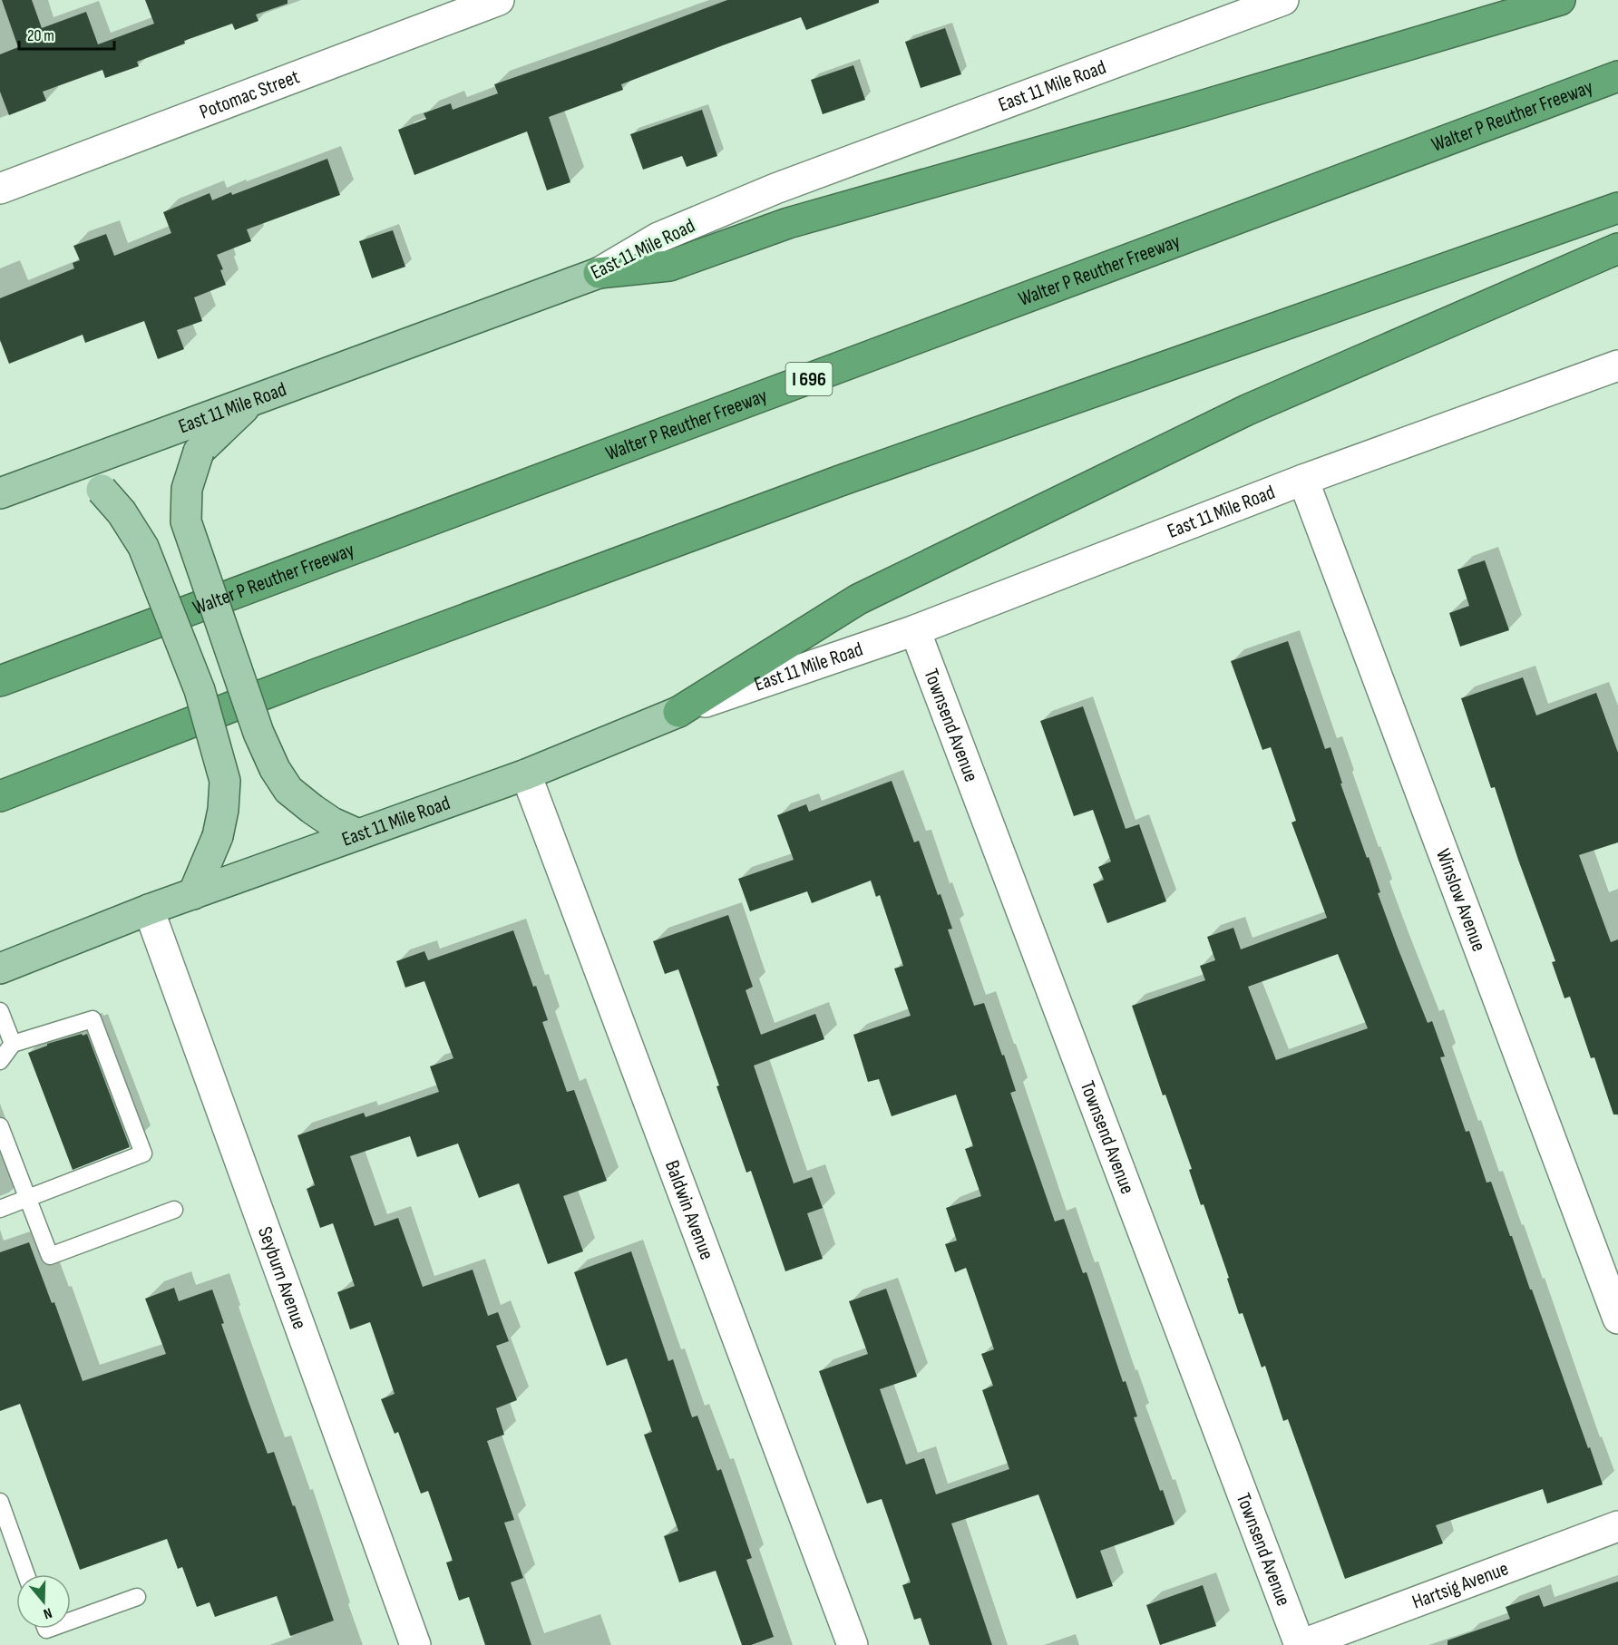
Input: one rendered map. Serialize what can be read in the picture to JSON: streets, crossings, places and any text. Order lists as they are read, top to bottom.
{
  "streets": {
    "highway": ["Walter P Reuther Freeway", "I 696"],
    "main road": ["East 11 Mile Road"],
    "street": [
      "Potomac Street",
      "Townsend Avenue",
      "Winslow Avenue",
      "Baldwin Avenue",
      "Seyburn Avenue",
      "Hartsig Avenue"
    ]
  },
  "crossings": [
    ["East 11 Mile Road", "Townsend Avenue"],
    ["East 11 Mile Road", "Winslow Avenue"],
    ["East 11 Mile Road", "Baldwin Avenue"],
    ["East 11 Mile Road", "Seyburn Avenue"],
    ["Townsend Avenue", "Hartsig Avenue"]
  ],
  "scale_bar": "20 m",
  "north": "bottom"
}
